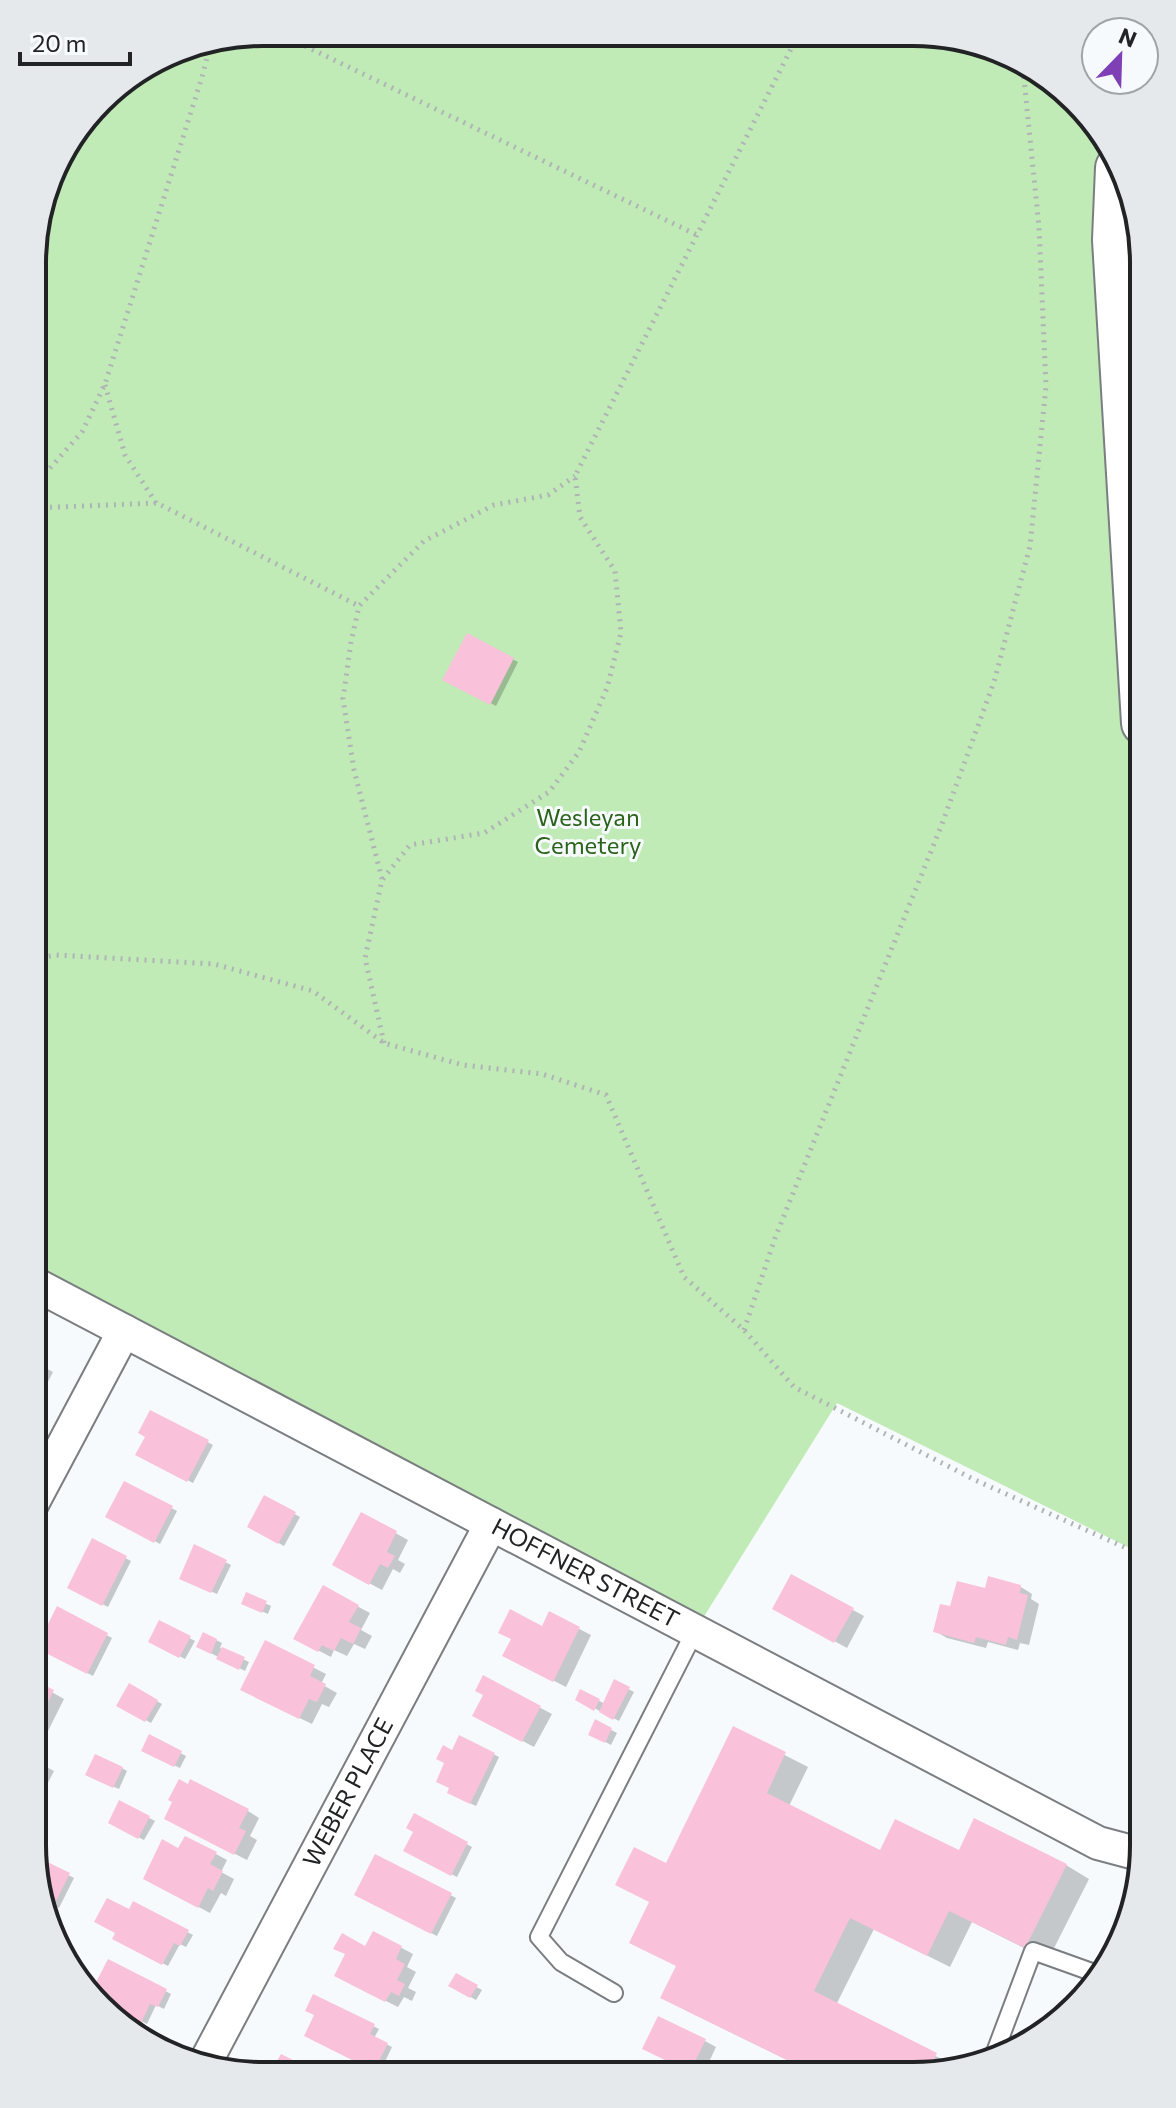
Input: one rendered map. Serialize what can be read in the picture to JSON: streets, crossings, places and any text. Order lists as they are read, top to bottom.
{
  "streets": {
    "street": ["HOFFNER STREET", "WEBER PLACE"]
  },
  "crossings": [
    ["HOFFNER STREET", "WEBER PLACE"]
  ],
  "parks": ["Wesleyan Cemetery"],
  "scale_bar": "20 m",
  "north": "top right"
}
